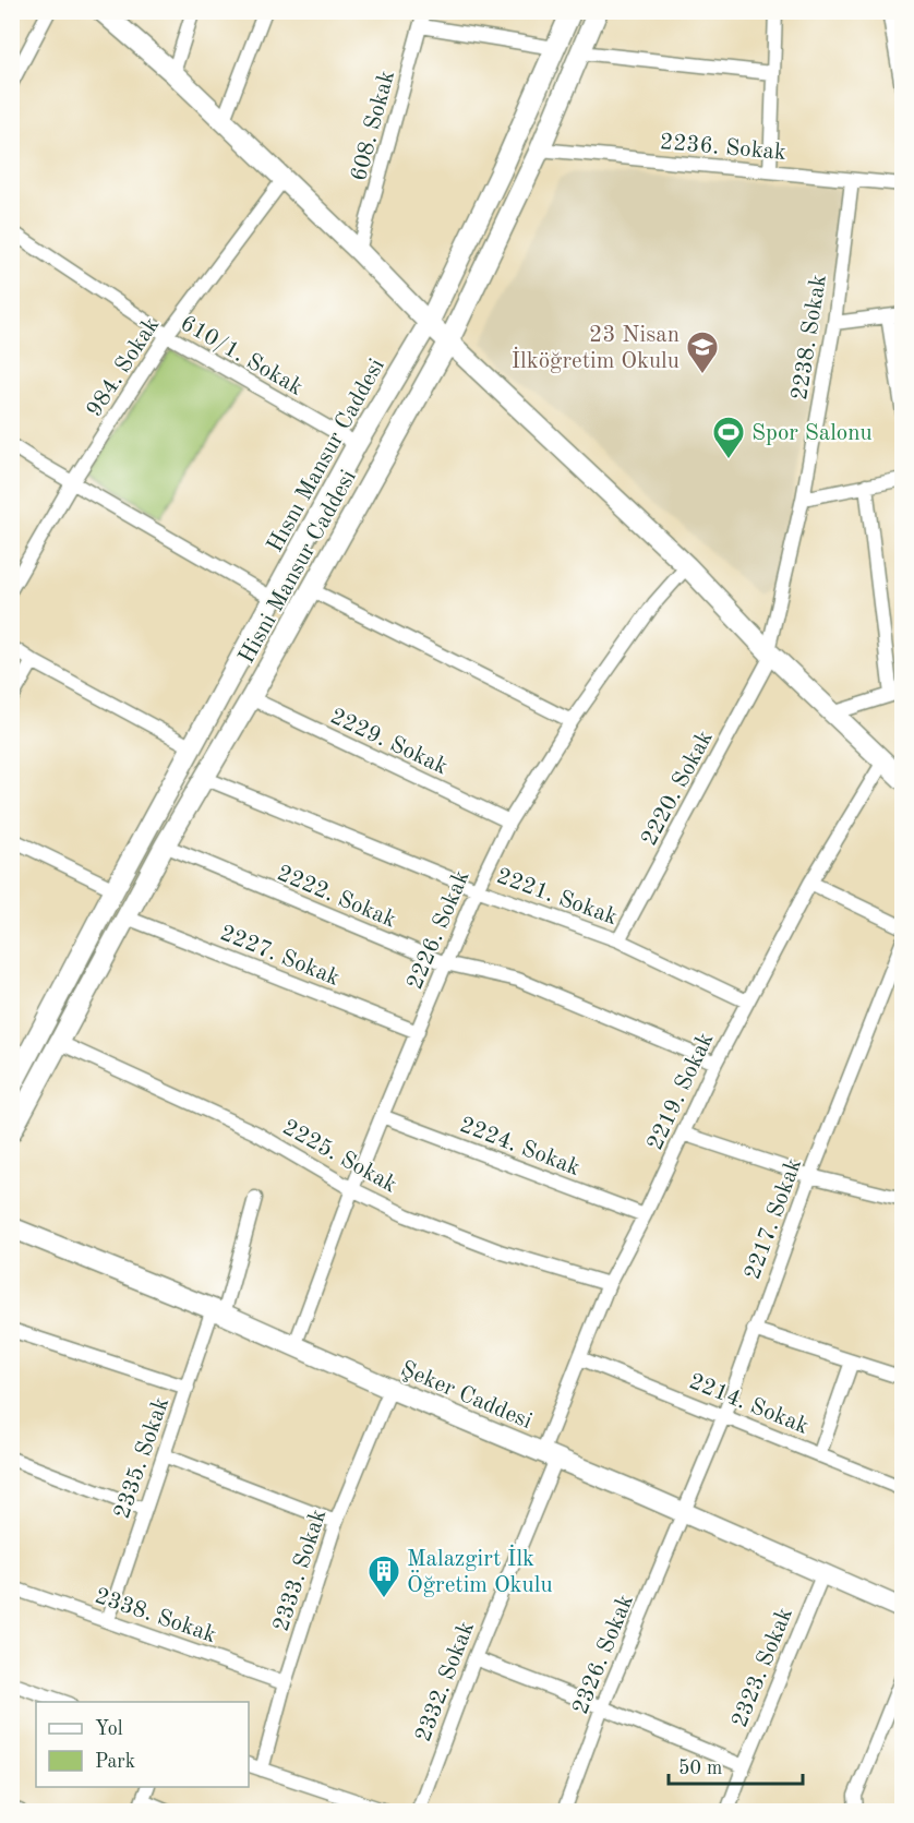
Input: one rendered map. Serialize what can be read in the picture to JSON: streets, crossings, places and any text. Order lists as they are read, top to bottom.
{
  "streets": {
    "main road": ["Hısnı Mansur Caddesi", "Hisni Mansur Caddesi", "Şeker Caddesi"],
    "street": [
      "608. Sokak",
      "2236. Sokak",
      "2238. Sokak",
      "610/1. Sokak",
      "984. Sokak",
      "2229. Sokak",
      "2220. Sokak",
      "2222. Sokak",
      "2221. Sokak",
      "2226. Sokak",
      "2227. Sokak",
      "2219. Sokak",
      "2224. Sokak",
      "2225. Sokak",
      "2217. Sokak",
      "2214. Sokak",
      "2335. Sokak",
      "2333. Sokak",
      "2338. Sokak",
      "2326. Sokak",
      "2323. Sokak",
      "2332. Sokak"
    ]
  },
  "crossings": [
    ["2236. Sokak", "2238. Sokak"],
    ["2236. Sokak", "Hisni Mansur Caddesi"],
    ["2238. Sokak", "2220. Sokak"],
    ["610/1. Sokak", "984. Sokak"],
    ["610/1. Sokak", "Hısnı Mansur Caddesi"],
    ["Hisni Mansur Caddesi", "2229. Sokak"],
    ["Hisni Mansur Caddesi", "2222. Sokak"],
    ["Hisni Mansur Caddesi", "2221. Sokak"],
    ["Hisni Mansur Caddesi", "2227. Sokak"],
    ["Hisni Mansur Caddesi", "2225. Sokak"],
    ["2229. Sokak", "2226. Sokak"],
    ["2220. Sokak", "2221. Sokak"],
    ["2222. Sokak", "2226. Sokak"],
    ["2222. Sokak", "2219. Sokak"],
    ["2221. Sokak", "2226. Sokak"],
    ["2221. Sokak", "2219. Sokak"],
    ["2226. Sokak", "2227. Sokak"],
    ["2226. Sokak", "2224. Sokak"],
    ["2226. Sokak", "2225. Sokak"],
    ["2226. Sokak", "Şeker Caddesi"],
    ["2219. Sokak", "2224. Sokak"],
    ["2219. Sokak", "2225. Sokak"],
    ["2219. Sokak", "Şeker Caddesi"],
    ["2219. Sokak", "2214. Sokak"],
    ["2219. Sokak", "2332. Sokak"],
    ["2217. Sokak", "Şeker Caddesi"],
    ["2217. Sokak", "2214. Sokak"],
    ["2217. Sokak", "2326. Sokak"],
    ["Şeker Caddesi", "2335. Sokak"],
    ["Şeker Caddesi", "2333. Sokak"],
    ["Şeker Caddesi", "2326. Sokak"],
    ["Şeker Caddesi", "2323. Sokak"],
    ["Şeker Caddesi", "2332. Sokak"],
    ["2335. Sokak", "2338. Sokak"],
    ["2333. Sokak", "2338. Sokak"]
  ],
  "places": {
    "school or university": ["23 Nisan İlköğretim Okulu"],
    "sports": ["Spor Salonu"],
    "building": ["Malazgirt İlk Öğretim Okulu"]
  },
  "legend": ["Yol", "Park"],
  "scale_bar": "50 m"
}
